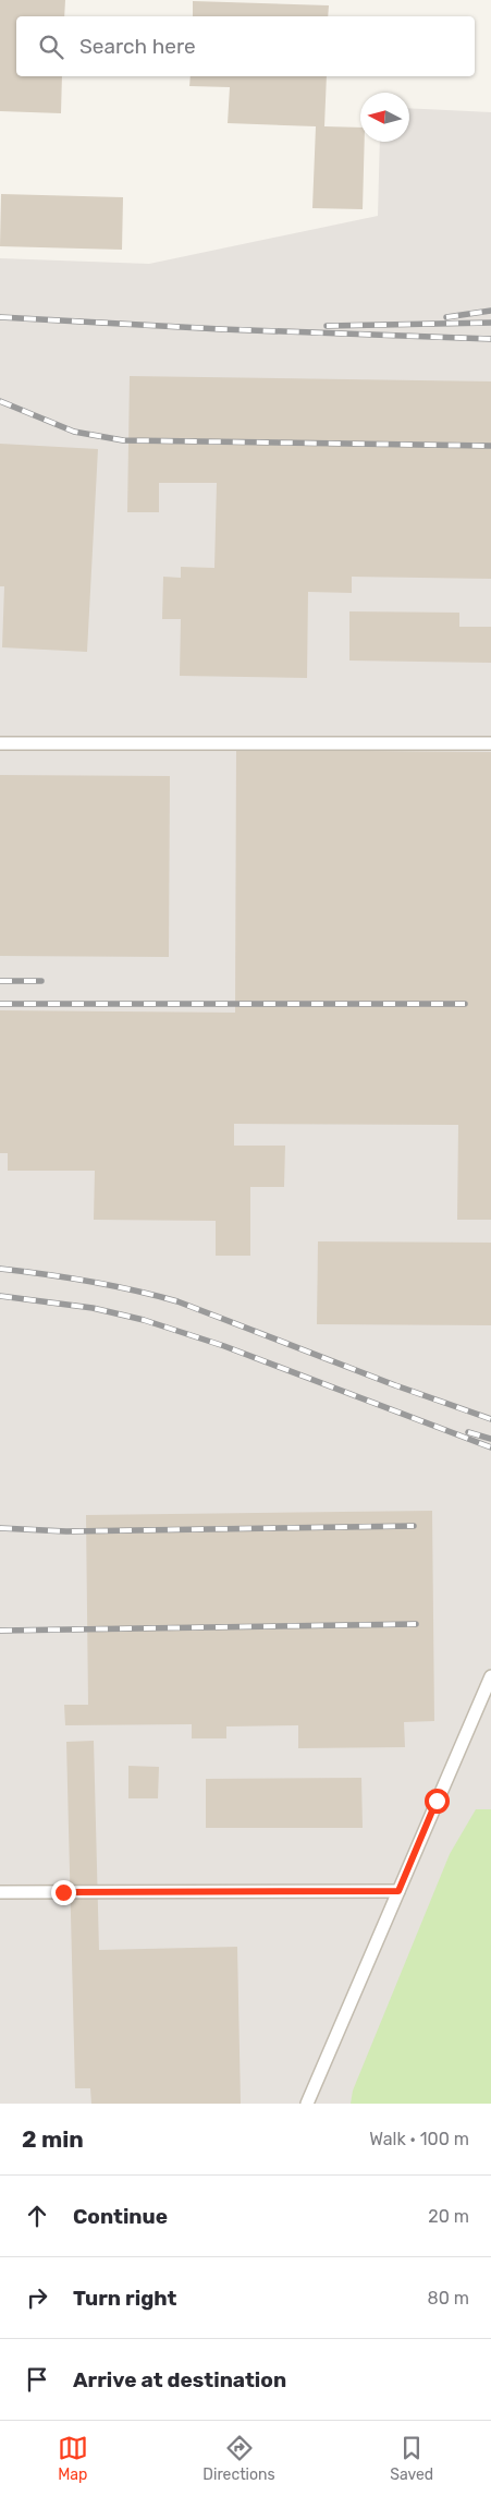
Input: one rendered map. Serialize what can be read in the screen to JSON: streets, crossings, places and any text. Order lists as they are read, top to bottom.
{
  "north": "left",
  "page": {
    "search": "Search here",
    "heading": ["2 min", "Walk · 100 m"],
    "list": [
      ["Continue", "20 m"],
      ["Turn right", "80 m"],
      "Arrive at destination"
    ],
    "nav": ["Map", "Directions", "Saved"]
  }
}
